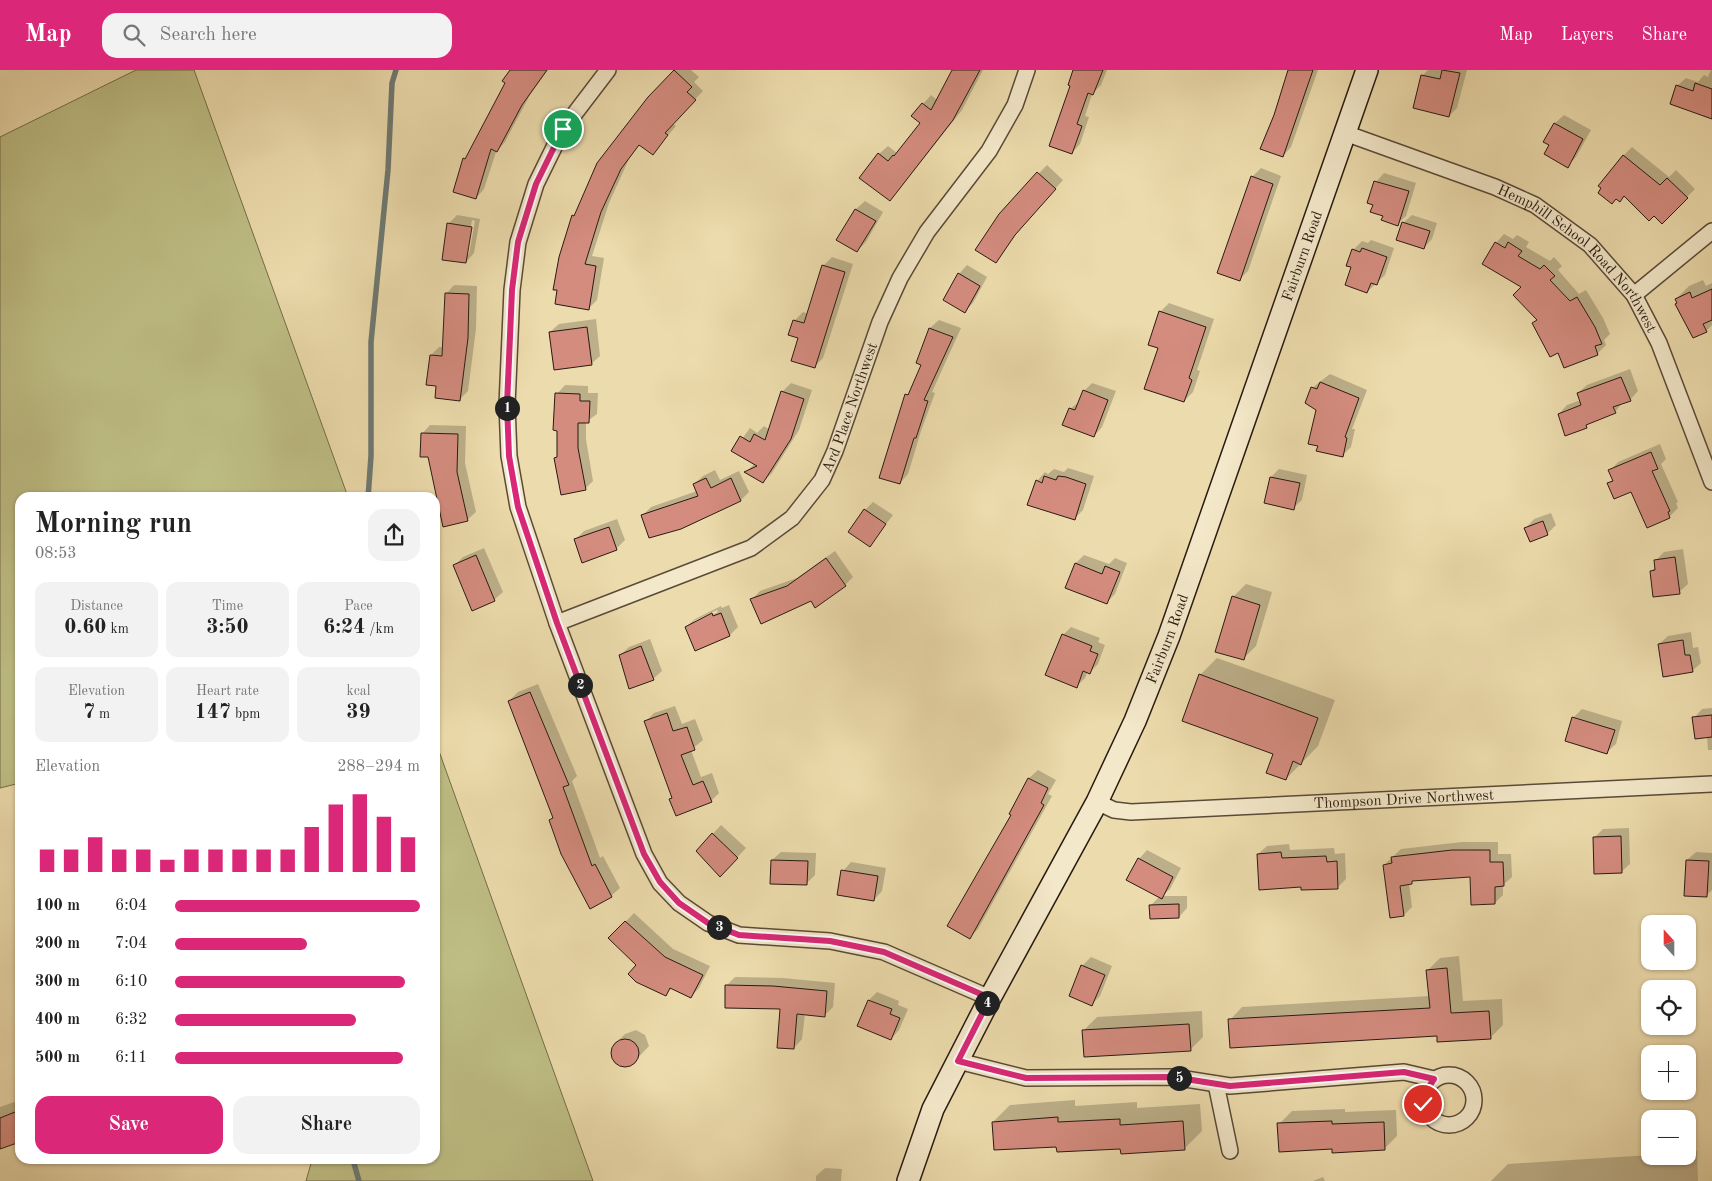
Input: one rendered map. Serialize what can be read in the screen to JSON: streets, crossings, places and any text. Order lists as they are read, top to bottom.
{
  "streets": {
    "street": [
      "Fairburn Road",
      "Hemphill School Road Northwest",
      "Ard Place Northwest",
      "Thompson Drive Northwest"
    ]
  },
  "crossings": [
    ["Fairburn Road", "Hemphill School Road Northwest"],
    ["Fairburn Road", "Thompson Drive Northwest"]
  ],
  "north": "top",
  "page": {
    "header": "Map",
    "search": "Search here",
    "nav": ["Map", "Layers", "Share"],
    "pins": [
      "1",
      "2",
      "3",
      "4",
      "5"
    ],
    "heading": ["Morning run", "08:53"],
    "stats": [
      ["Distance", "0.60 km"],
      ["Time", "3:50"],
      ["Pace", "6:24 /km"],
      ["Elevation", "7 m"],
      ["Heart rate", "147 bpm"],
      ["kcal", "39"]
    ],
    "chart": ["Elevation", "288–294 m"],
    "list": [
      {
        "name": "100 m",
        "note": "6:04"
      },
      {
        "name": "200 m",
        "note": "7:04"
      },
      {
        "name": "300 m",
        "note": "6:10"
      },
      {
        "name": "400 m",
        "note": "6:32"
      },
      {
        "name": "500 m",
        "note": "6:11"
      }
    ],
    "map_buttons": ["+", "−"],
    "buttons": ["Save", "Share"]
  }
}
